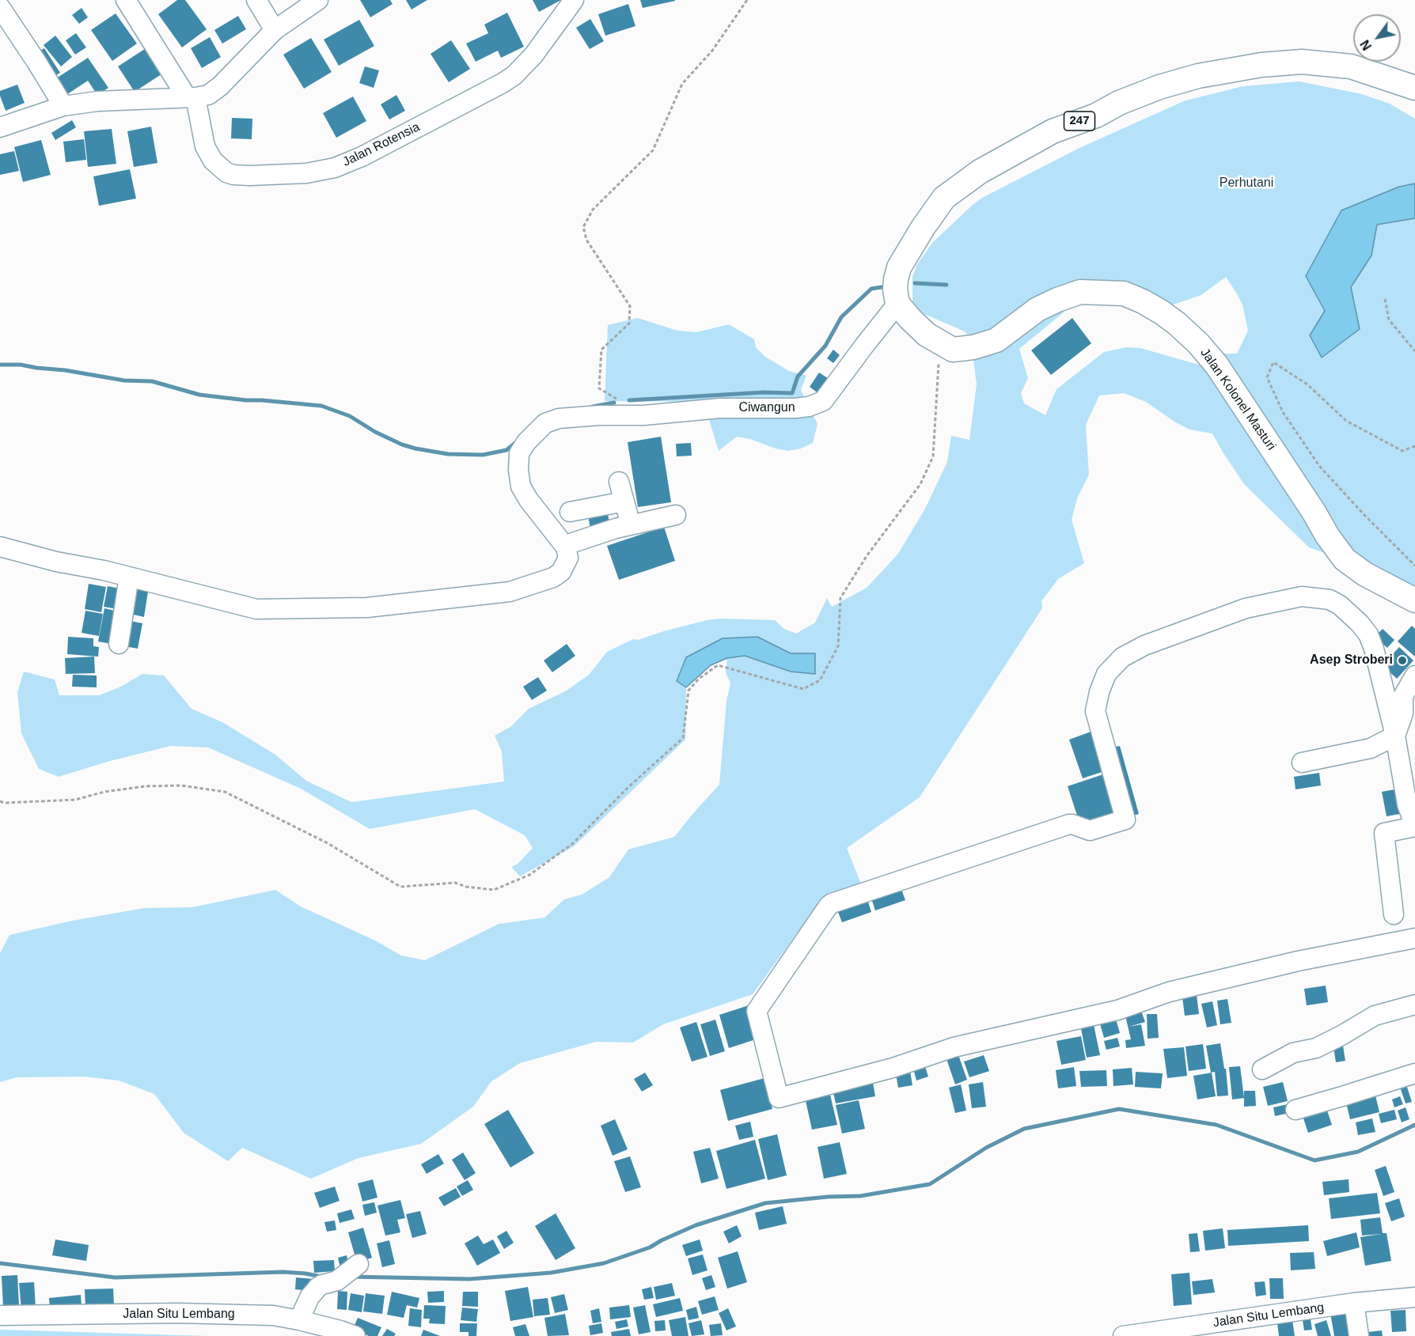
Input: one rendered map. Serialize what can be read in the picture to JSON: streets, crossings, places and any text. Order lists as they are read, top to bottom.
{
  "streets": {
    "main road": ["247", "Jalan Kolonel Masturi"],
    "street": ["Jalan Rotensia", "Ciwangun", "Jalan Situ Lembang"]
  },
  "crossings": [
    ["247", "Ciwangun"]
  ],
  "parks": ["Perhutani"],
  "places": ["Asep Stroberi"],
  "north": "bottom left"
}
